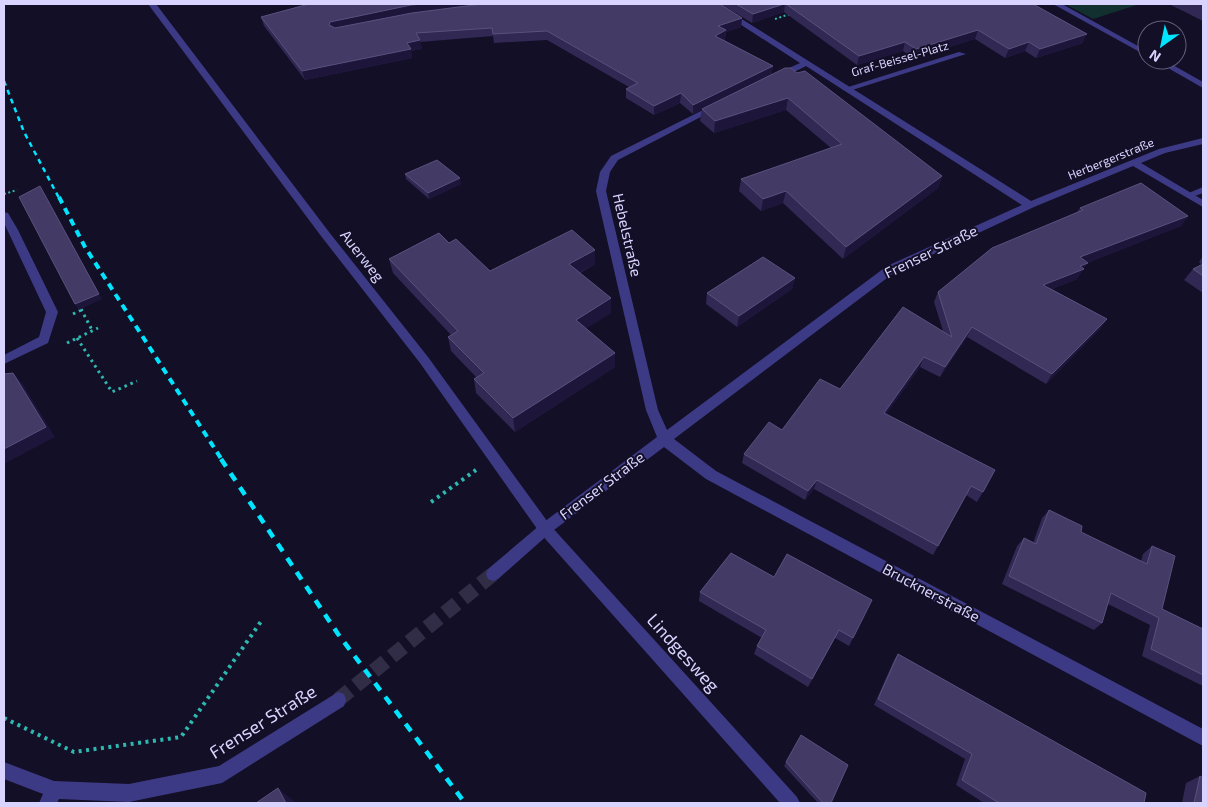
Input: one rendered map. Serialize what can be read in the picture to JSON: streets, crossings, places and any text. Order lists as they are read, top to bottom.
{
  "streets": {
    "street": [
      "Graf-Beissel-Platz",
      "Herbergerstraße",
      "Hebelstraße",
      "Frenser Straße",
      "Auerweg",
      "Brucknerstraße",
      "Lindgesweg"
    ]
  },
  "crossings": [
    ["Herbergerstraße", "Frenser Straße"],
    ["Hebelstraße", "Frenser Straße"],
    ["Hebelstraße", "Brucknerstraße"],
    ["Frenser Straße", "Auerweg"],
    ["Frenser Straße", "Brucknerstraße"],
    ["Frenser Straße", "Lindgesweg"],
    ["Auerweg", "Lindgesweg"]
  ],
  "north": "bottom left"
}
